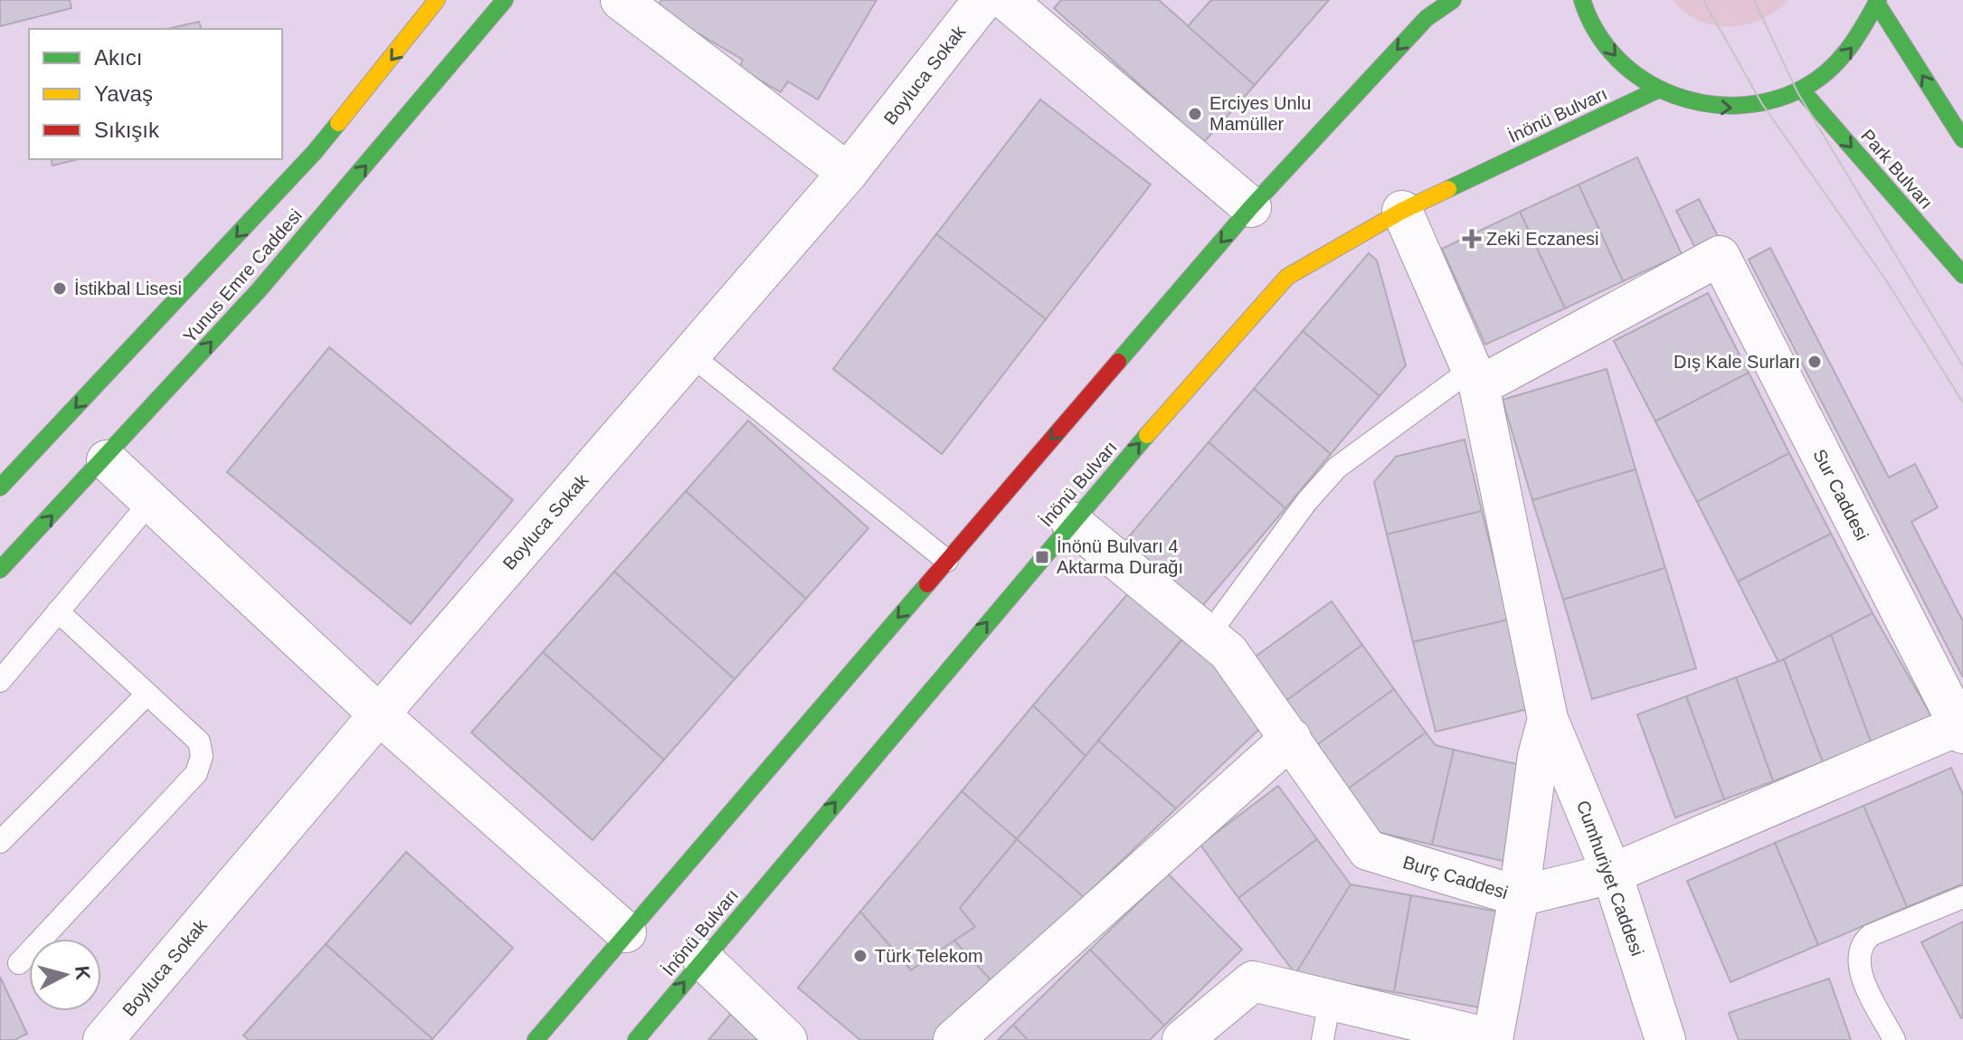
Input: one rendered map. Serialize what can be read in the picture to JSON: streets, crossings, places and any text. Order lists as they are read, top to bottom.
{
  "streets": {
    "main road": ["İnönü Bulvarı", "Park Bulvarı", "Yunus Emre Caddesi"],
    "street": [
      "Boyluca Sokak",
      "Sur Caddesi",
      "Burç Caddesi",
      "Cumhuriyet Caddesi"
    ]
  },
  "crossings": [
    ["İnönü Bulvarı", "Burç Caddesi"],
    ["İnönü Bulvarı", "Cumhuriyet Caddesi"],
    ["Sur Caddesi", "Burç Caddesi"],
    ["Sur Caddesi", "Cumhuriyet Caddesi"],
    ["Burç Caddesi", "Cumhuriyet Caddesi"]
  ],
  "places": {
    "other": [
      "Erciyes Unlu Mamüller",
      "İstikbal Lisesi",
      "Dış Kale Surları",
      "Türk Telekom"
    ],
    "health": ["Zeki Eczanesi"],
    "transit": ["İnönü Bulvarı 4 Aktarma Durağı"]
  },
  "legend": ["Akıcı", "Yavaş", "Sıkışık"],
  "north": "right"
}
